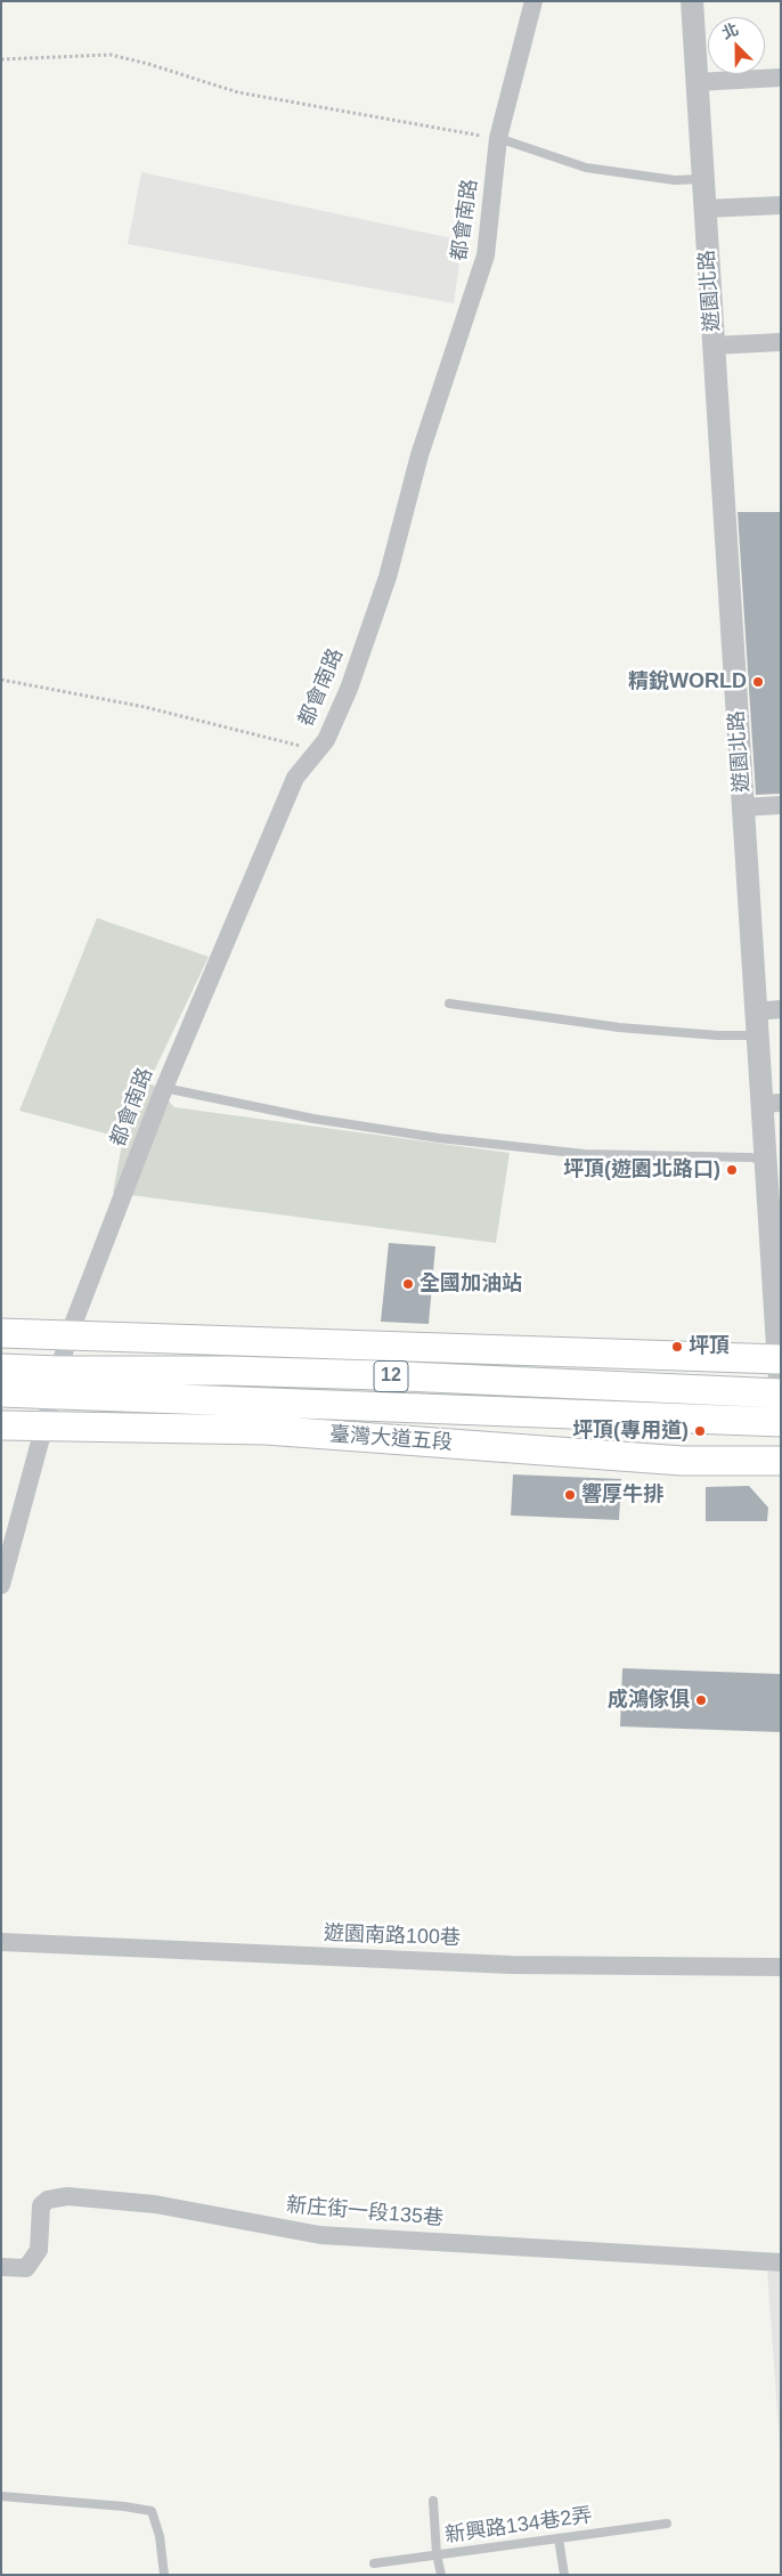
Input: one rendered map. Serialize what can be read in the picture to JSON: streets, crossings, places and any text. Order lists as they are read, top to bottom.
{
  "streets": {
    "main road": ["12", "臺灣大道五段"],
    "street": [
      "都會南路",
      "遊園北路",
      "遊園南路100巷",
      "新庄街一段135巷"
    ],
    "lane": ["新興路134巷2弄"]
  },
  "crossings": [
    ["都會南路", "12"],
    ["都會南路", "臺灣大道五段"],
    ["遊園北路", "12"],
    ["遊園北路", "臺灣大道五段"]
  ],
  "places": [
    "精銳WORLD",
    "坪頂(遊園北路口)",
    "全國加油站",
    "坪頂",
    "坪頂(專用道)",
    "響厚牛排",
    "成鴻傢俱"
  ],
  "north": "top left"
}
